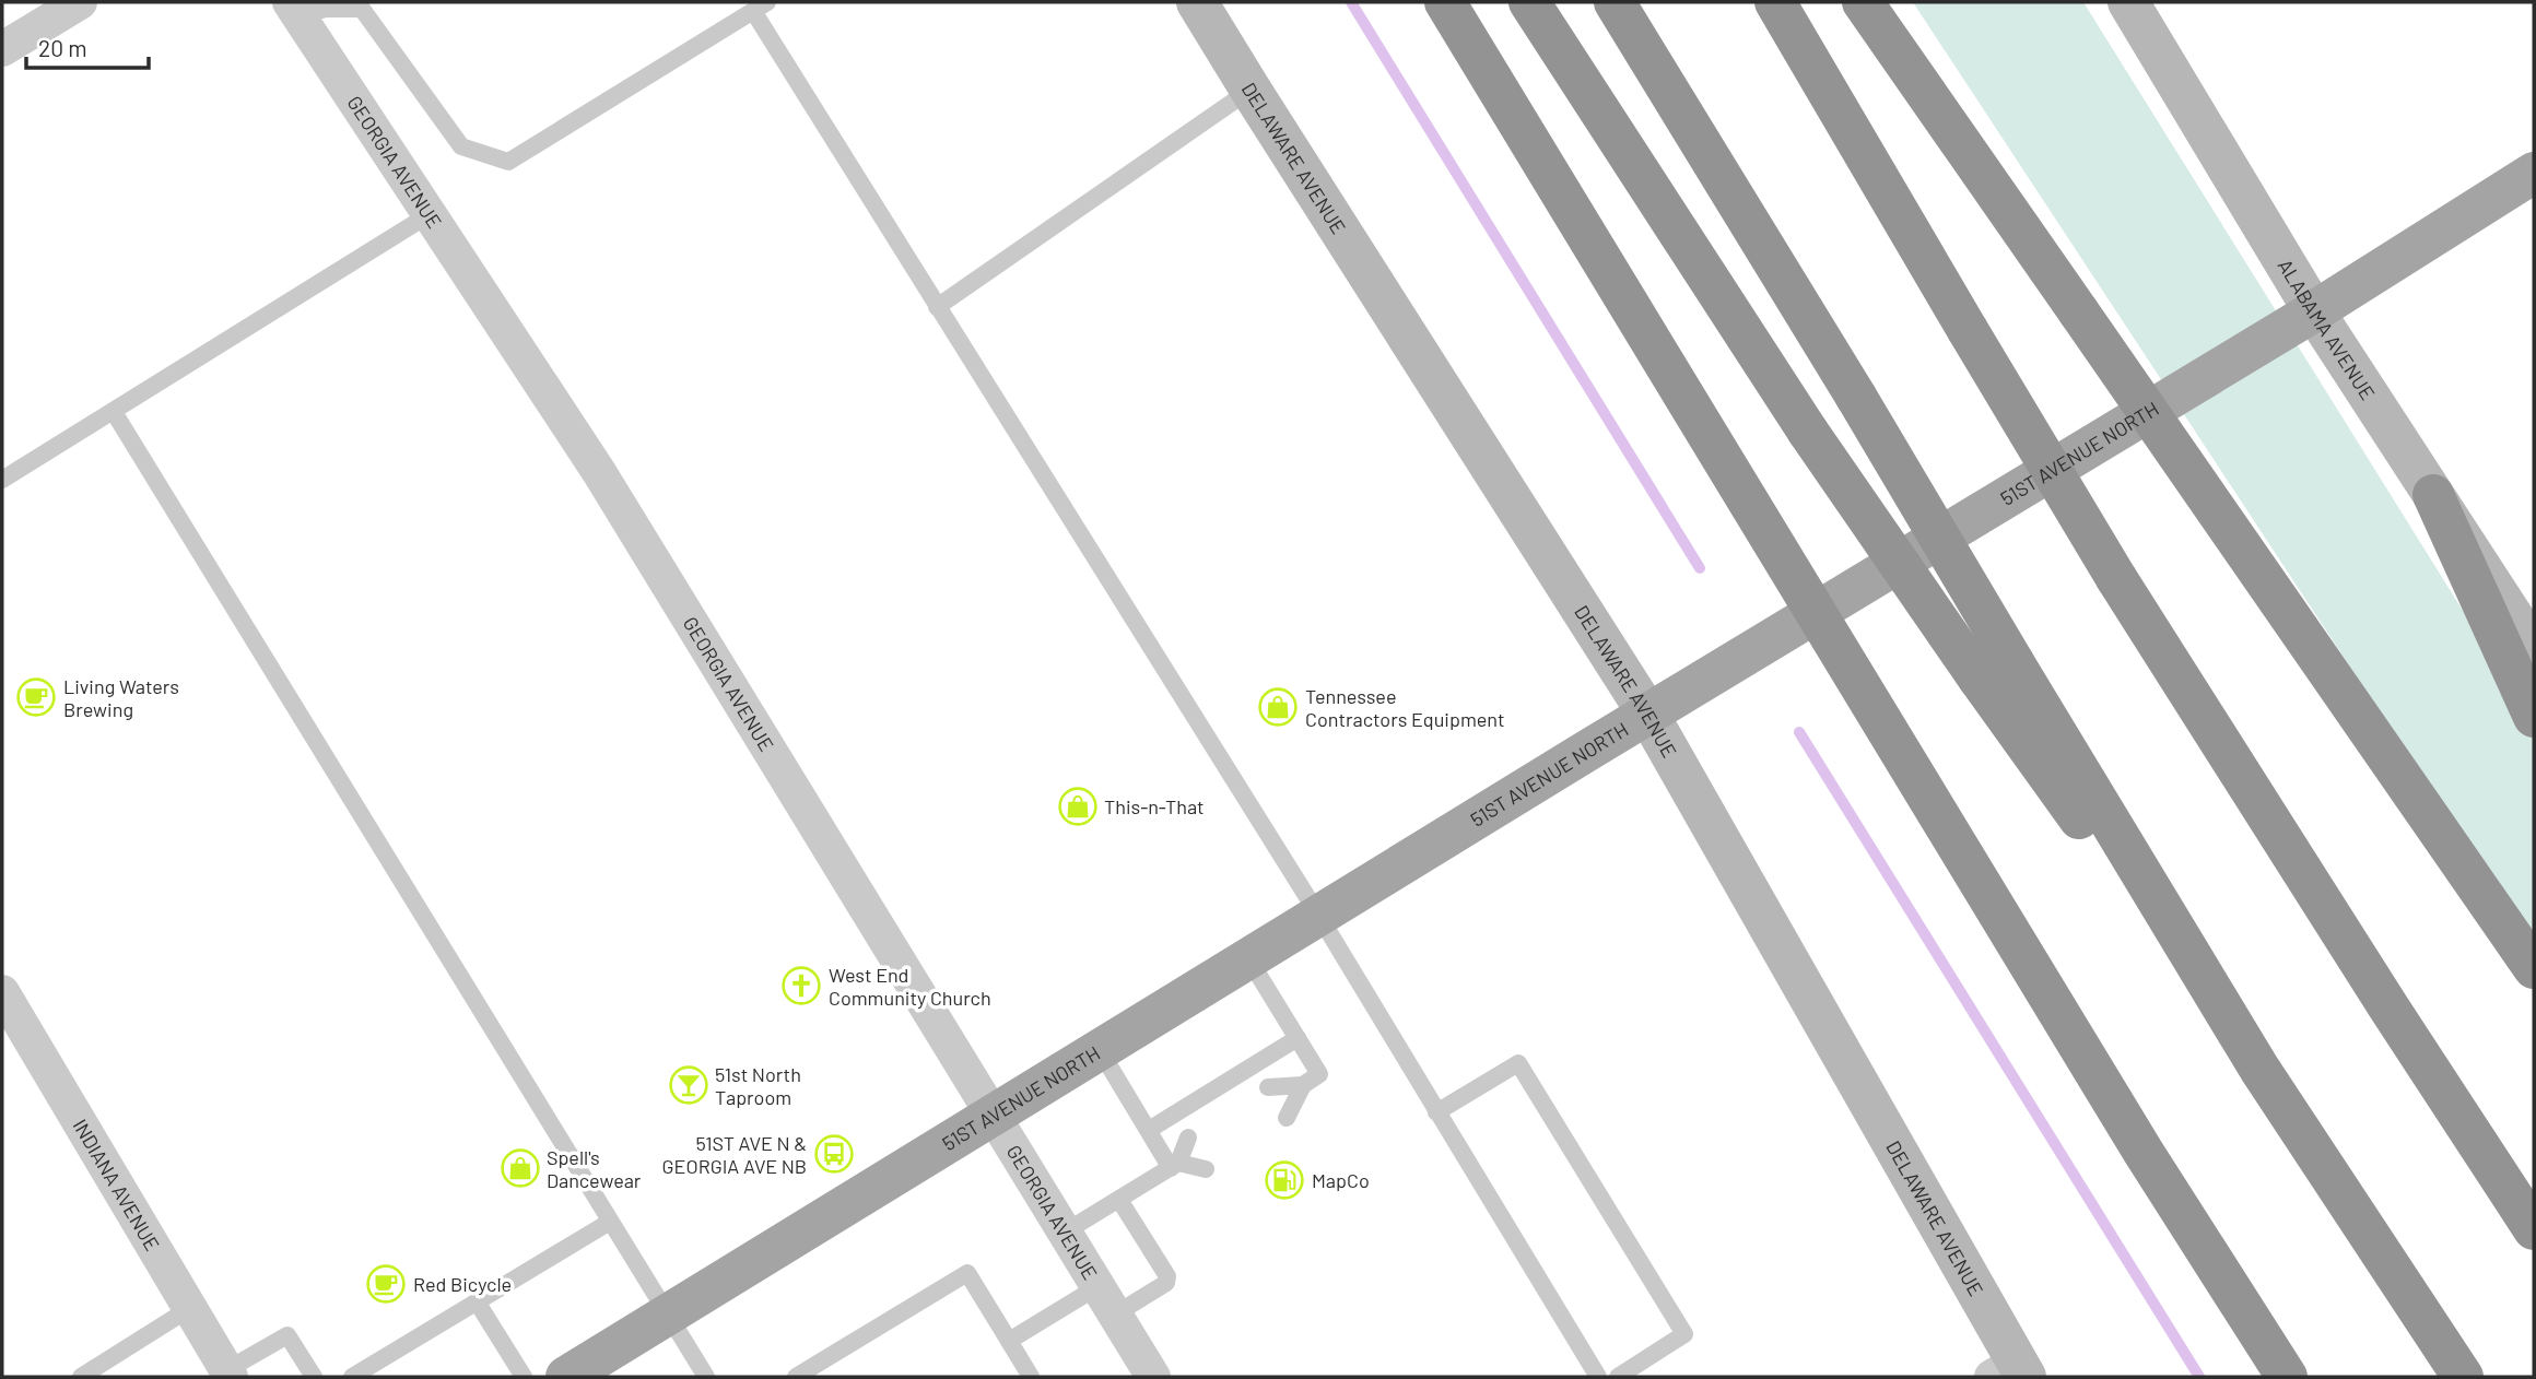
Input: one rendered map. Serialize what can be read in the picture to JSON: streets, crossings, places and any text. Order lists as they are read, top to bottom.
{
  "streets": {
    "main road": ["DELAWARE AVENUE", "ALABAMA AVENUE", "51ST AVENUE NORTH"],
    "street": ["GEORGIA AVENUE", "INDIANA AVENUE"]
  },
  "crossings": [
    ["DELAWARE AVENUE", "51ST AVENUE NORTH"],
    ["GEORGIA AVENUE", "51ST AVENUE NORTH"],
    ["ALABAMA AVENUE", "51ST AVENUE NORTH"]
  ],
  "places": {
    "cafe": ["Living Waters Brewing", "Red Bicycle"],
    "shop": ["Tennessee Contractors Equipment", "This-n-That", "Spell's Dancewear"],
    "church": ["West End Community Church"],
    "bar": ["51st North Taproom"],
    "bus stop": ["51ST AVE N & GEORGIA AVE NB"],
    "fuel station": ["MapCo"]
  },
  "scale_bar": "20 m"
}
